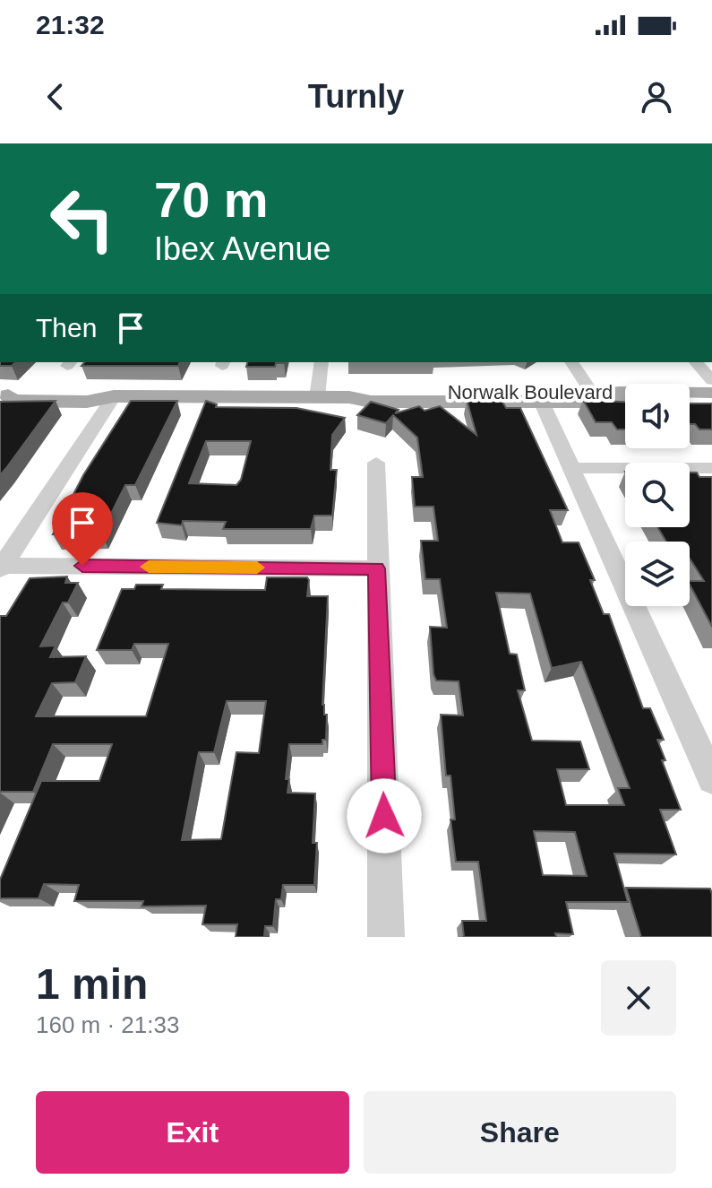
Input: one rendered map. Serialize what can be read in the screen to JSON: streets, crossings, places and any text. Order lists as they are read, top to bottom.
{
  "streets": {
    "main road": ["Norwalk Boulevard"]
  },
  "page": {
    "status": "21:32",
    "header": "Turnly",
    "turn": ["70 m", "Ibex Avenue"],
    "then": "Then",
    "heading": ["1 min", "160 m · 21:33"],
    "buttons": ["Exit", "Share"]
  }
}
